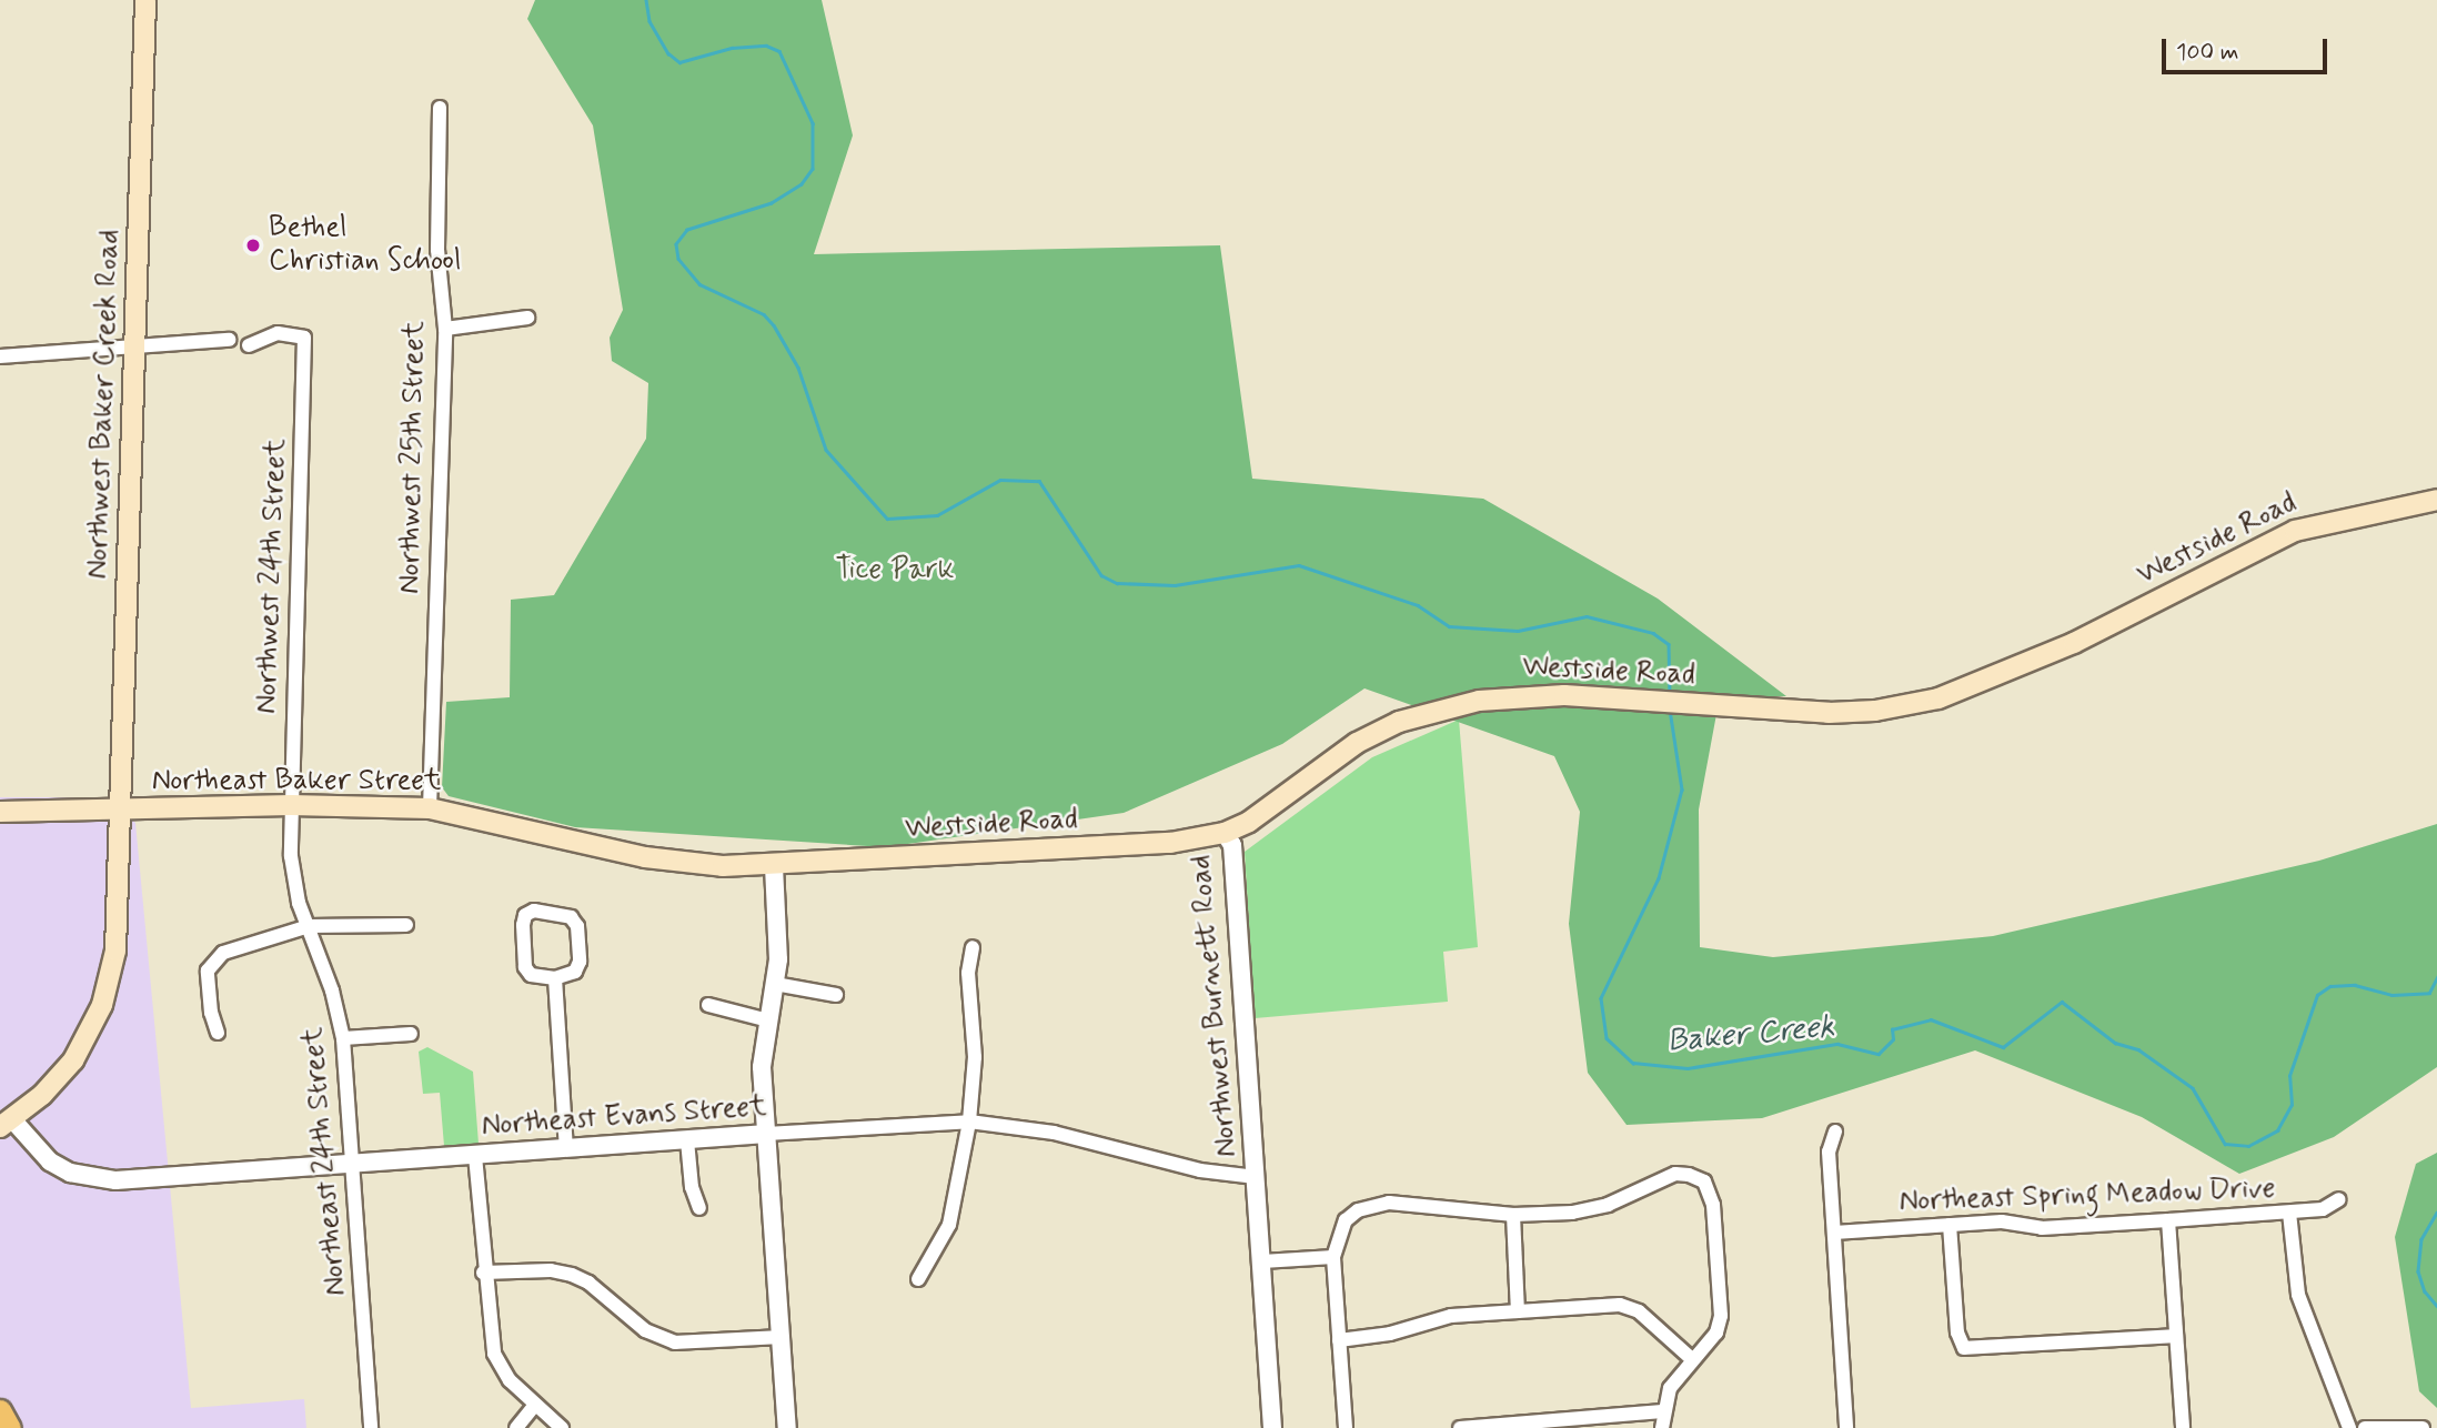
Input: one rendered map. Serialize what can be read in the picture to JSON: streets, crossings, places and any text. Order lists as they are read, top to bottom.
{
  "streets": {
    "main road": ["Northwest Baker Creek Road", "Westside Road", "Northeast Baker Street"],
    "street": [
      "Northwest 25th Street",
      "Northwest 24th Street",
      "Northwest Burnett Road",
      "Northeast Evans Street",
      "Northeast 24th Street",
      "Northeast Spring Meadow Drive"
    ]
  },
  "crossings": [
    ["Northwest Baker Creek Road", "Northeast Baker Street"],
    ["Northwest Baker Creek Road", "Northeast Evans Street"],
    ["Northwest 25th Street", "Northeast Baker Street"],
    ["Westside Road", "Northeast Baker Street"],
    ["Westside Road", "Northwest Burnett Road"],
    ["Northwest 24th Street", "Northeast Baker Street"],
    ["Northwest 24th Street", "Northeast 24th Street"],
    ["Northeast Baker Street", "Northeast 24th Street"],
    ["Northwest Burnett Road", "Northeast Evans Street"],
    ["Northeast Evans Street", "Northeast 24th Street"]
  ],
  "water": ["Baker Creek"],
  "parks": ["Tice Park"],
  "places": ["Bethel Christian School"],
  "scale_bar": "100 m"
}
